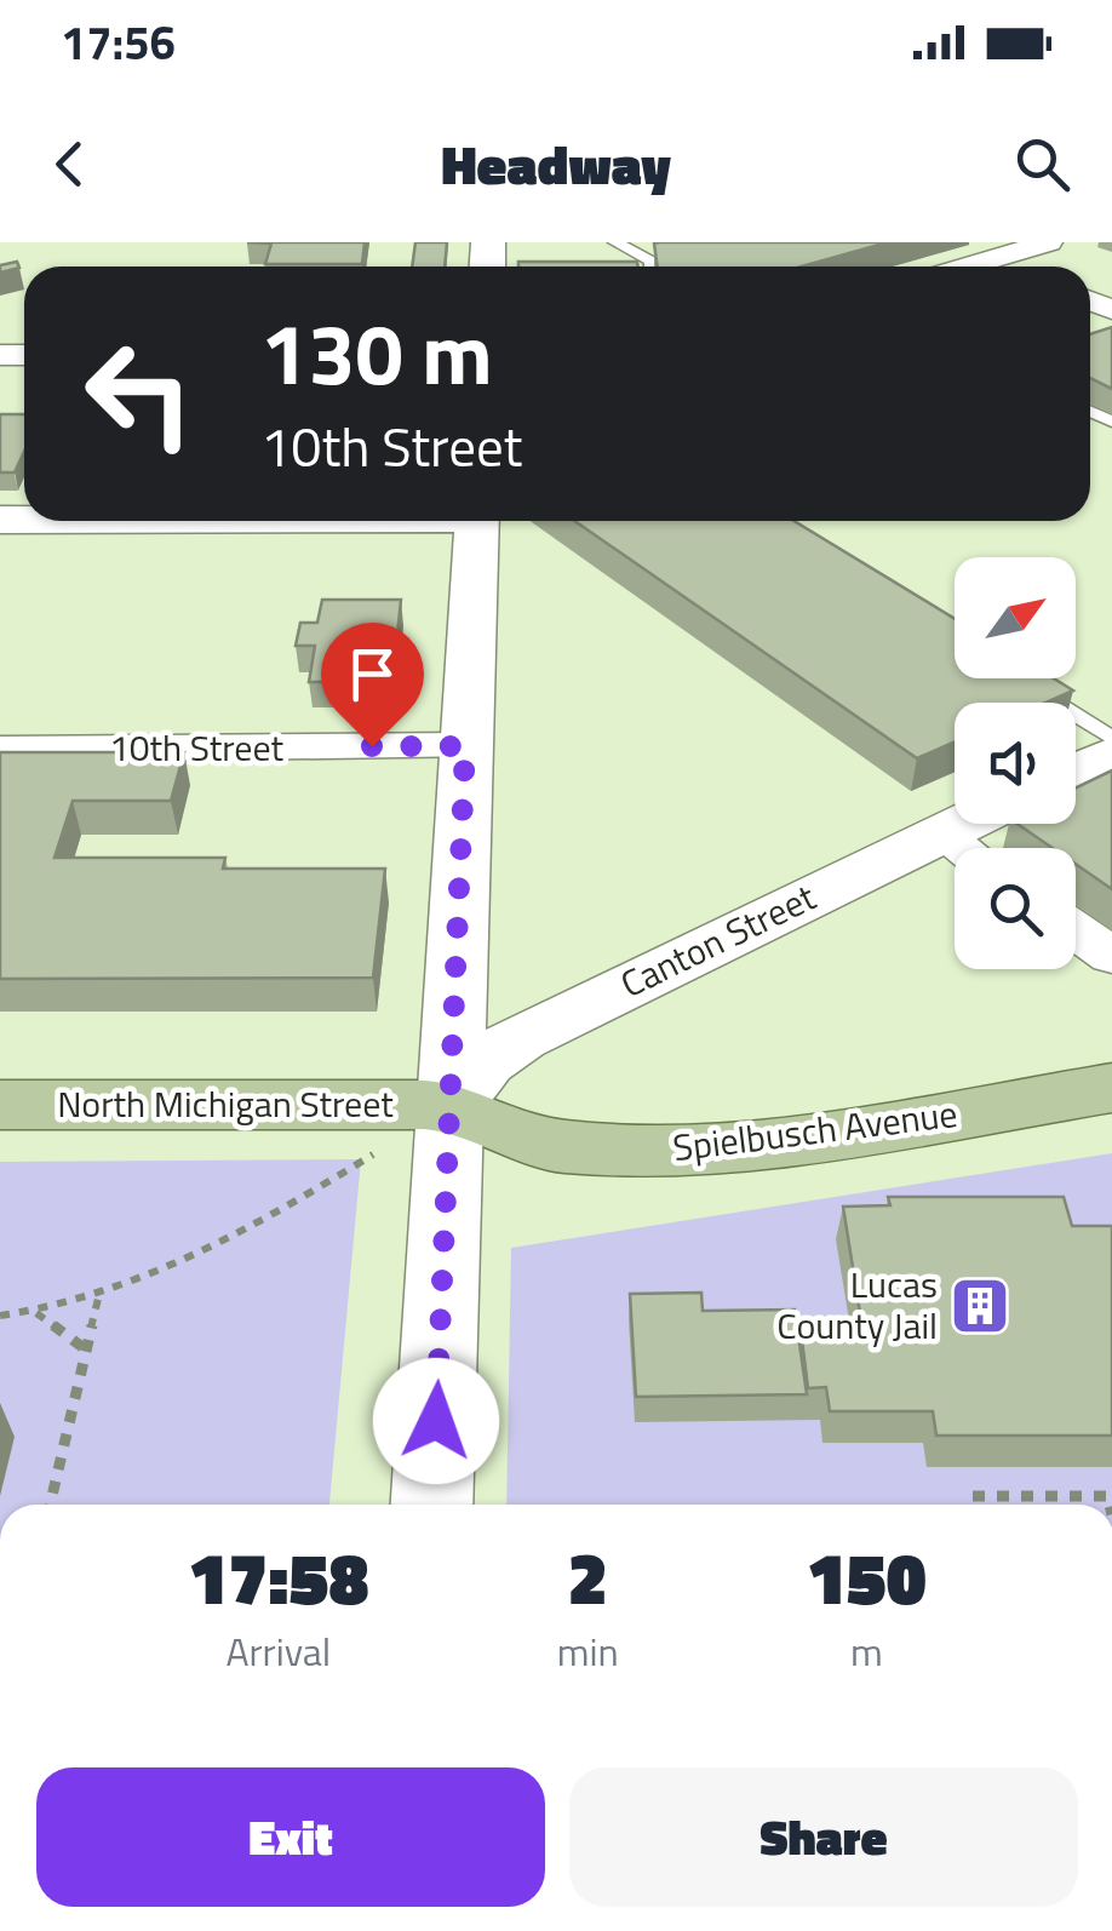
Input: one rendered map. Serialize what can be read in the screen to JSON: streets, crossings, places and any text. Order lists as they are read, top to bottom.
{
  "streets": {
    "main road": ["North Michigan Street", "Spielbusch Avenue"],
    "street": ["10th Street", "Canton Street"]
  },
  "crossings": [
    ["Canton Street", "North Michigan Street"],
    ["Canton Street", "Spielbusch Avenue"],
    ["North Michigan Street", "Spielbusch Avenue"]
  ],
  "places": {
    "building": ["Lucas County Jail"]
  },
  "north": "top right",
  "page": {
    "status": "17:56",
    "header": "Headway",
    "turn": ["130 m", "10th Street"],
    "eta": [
      "17:58",
      "Arrival",
      "2",
      "min",
      "150",
      "m"
    ],
    "buttons": ["Exit", "Share"]
  }
}
